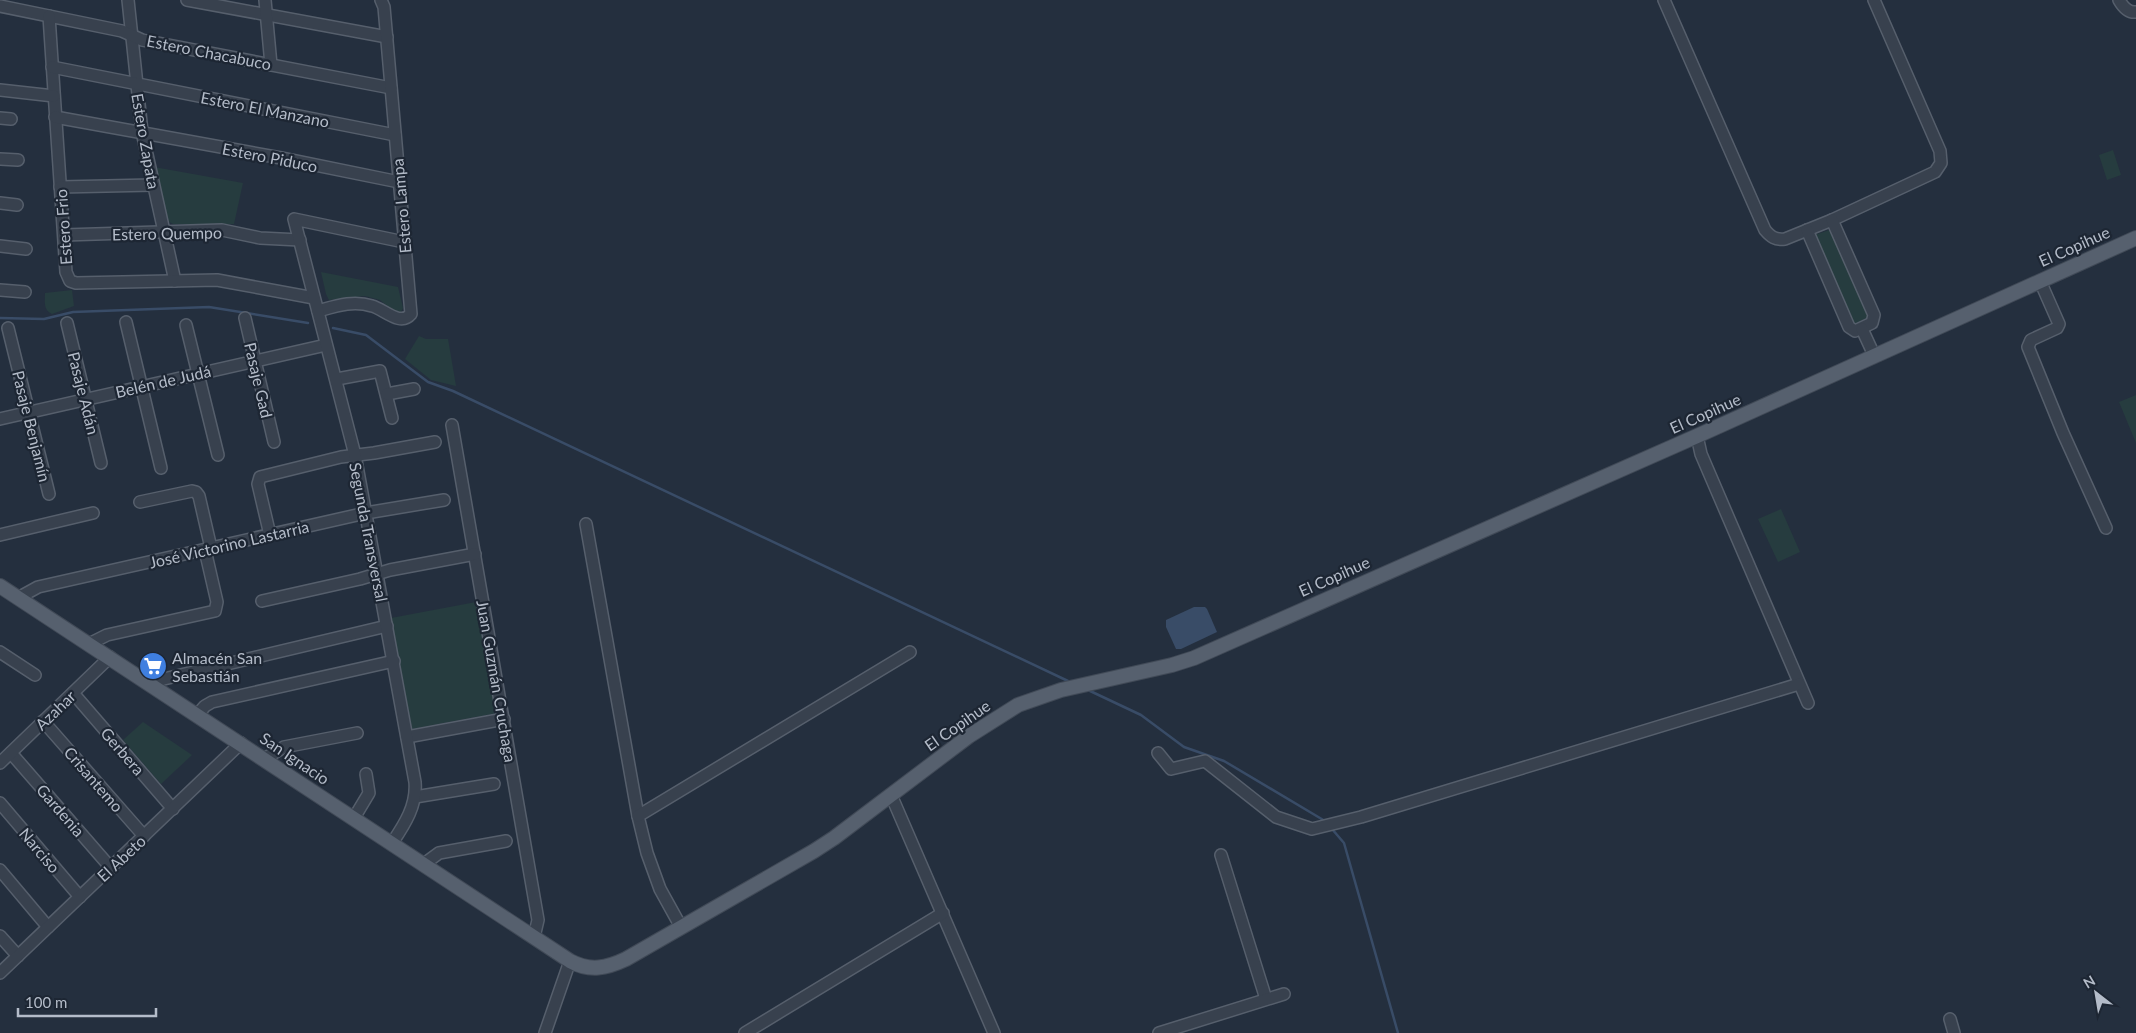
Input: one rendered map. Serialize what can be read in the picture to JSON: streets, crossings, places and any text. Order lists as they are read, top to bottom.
{
  "streets": {
    "main road": ["El Copihue", "San Ignacio"],
    "street": [
      "Estero Chacabuco",
      "Estero El Manzano",
      "Estero Zapata",
      "Estero Piduco",
      "Estero Lampa",
      "Estero Frio",
      "Estero Quempo",
      "Pasaje Gad",
      "Belén de Judá",
      "Pasaje Adán",
      "Pasaje Benjamín",
      "Segunda Transversal",
      "José Victorino Lastarria",
      "Juan Guzmán Cruchaga",
      "Azahar",
      "Gerbera",
      "Crisantemo",
      "Gardenia",
      "Narciso",
      "El Abeto"
    ]
  },
  "crossings": [
    ["Estero Chacabuco", "Estero Zapata"],
    ["Estero Chacabuco", "Estero Lampa"],
    ["Estero Chacabuco", "Estero Frio"],
    ["Estero El Manzano", "Estero Zapata"],
    ["Estero El Manzano", "Estero Lampa"],
    ["Estero El Manzano", "Estero Frio"],
    ["Estero Zapata", "Estero Piduco"],
    ["Estero Zapata", "Estero Frio"],
    ["Estero Zapata", "Estero Quempo"],
    ["Estero Piduco", "Estero Lampa"],
    ["Estero Piduco", "Estero Frio"],
    ["Estero Lampa", "Segunda Transversal"],
    ["Estero Frio", "Estero Quempo"],
    ["Estero Frio", "Segunda Transversal"],
    ["Estero Quempo", "Segunda Transversal"],
    ["El Copihue", "San Ignacio"],
    ["Pasaje Gad", "Belén de Judá"],
    ["Belén de Judá", "Pasaje Adán"],
    ["Belén de Judá", "Pasaje Benjamín"],
    ["Belén de Judá", "Segunda Transversal"],
    ["Segunda Transversal", "José Victorino Lastarria"],
    ["Segunda Transversal", "San Ignacio"],
    ["José Victorino Lastarria", "San Ignacio"],
    ["Juan Guzmán Cruchaga", "San Ignacio"],
    ["Azahar", "Gerbera"],
    ["Azahar", "San Ignacio"],
    ["Azahar", "Crisantemo"],
    ["Azahar", "Gardenia"],
    ["Gerbera", "El Abeto"],
    ["San Ignacio", "El Abeto"],
    ["Crisantemo", "El Abeto"],
    ["Gardenia", "El Abeto"],
    ["Narciso", "El Abeto"]
  ],
  "places": {
    "supermarket": ["Almacén San Sebastián"]
  },
  "scale_bar": "100 m",
  "north": "top left"
}
